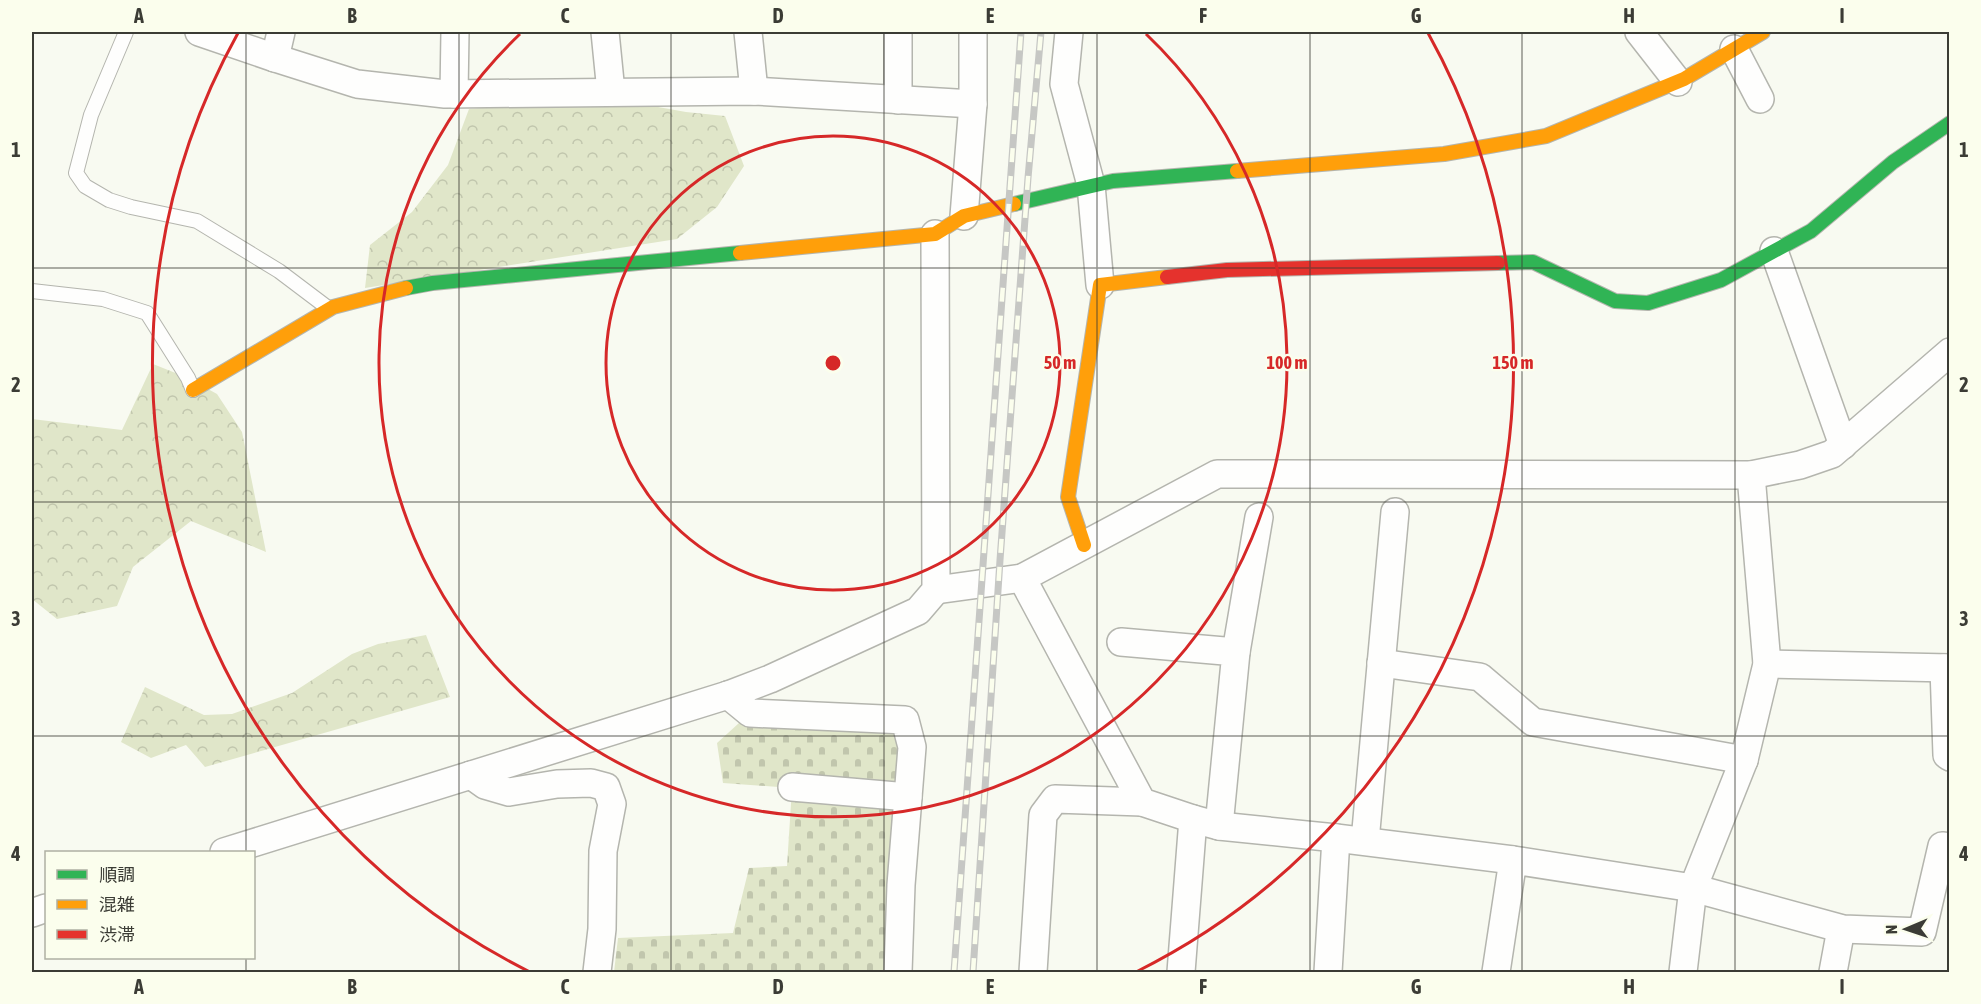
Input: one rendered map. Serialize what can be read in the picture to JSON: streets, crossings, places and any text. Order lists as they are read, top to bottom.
{
  "legend": ["順調", "混雑", "渋滞"],
  "north": "left",
  "grid": {
    "columns": [
      "A",
      "B",
      "C",
      "D",
      "E",
      "F",
      "G",
      "H",
      "I"
    ],
    "rows": [
      "1",
      "2",
      "3",
      "4"
    ]
  },
  "rings": ["50 m", "100 m", "150 m"]
}
